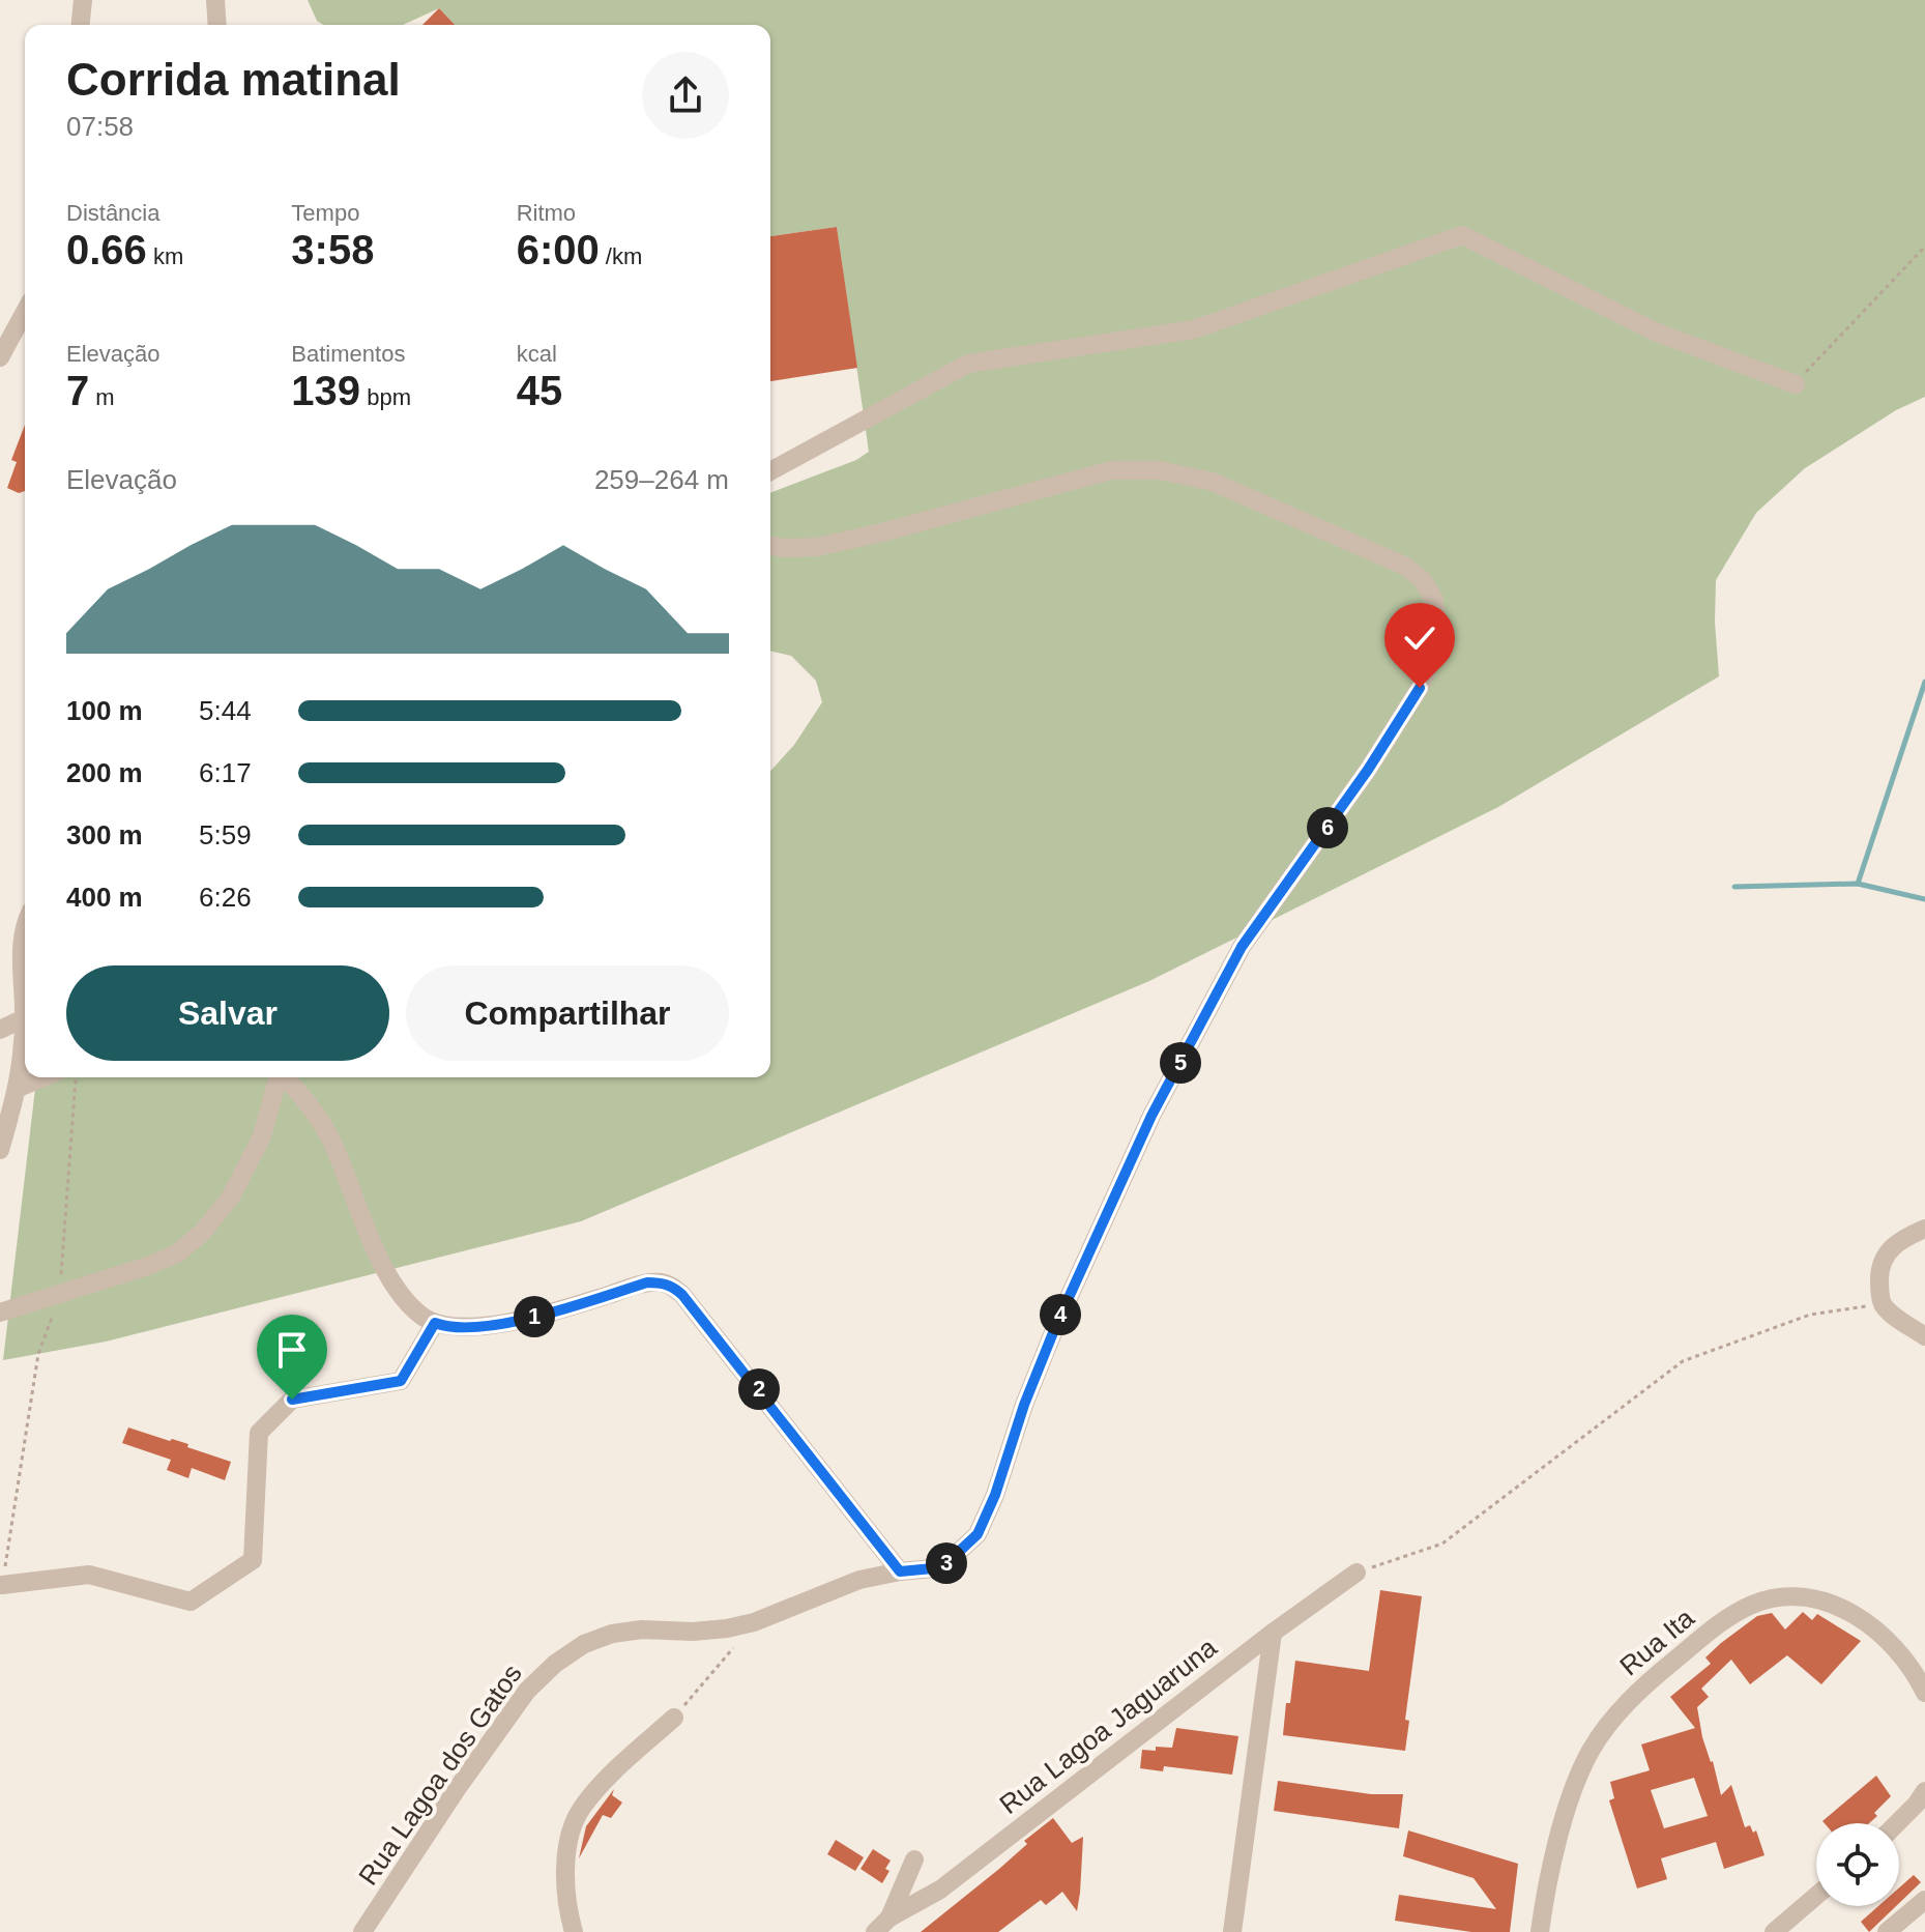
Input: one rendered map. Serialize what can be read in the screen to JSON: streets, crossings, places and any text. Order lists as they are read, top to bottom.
{
  "streets": {
    "street": ["Rua Ita", "Rua Lagoa Jaguaruna", "Rua Lagoa dos Gatos"]
  },
  "page": {
    "heading": ["Corrida matinal", "07:58"],
    "stats": [
      ["Distância", "0.66 km"],
      ["Tempo", "3:58"],
      ["Ritmo", "6:00 /km"],
      ["Elevação", "7 m"],
      ["Batimentos", "139 bpm"],
      ["kcal", "45"]
    ],
    "chart": ["Elevação", "259–264 m"],
    "list": [
      {
        "name": "100 m",
        "note": "5:44"
      },
      {
        "name": "200 m",
        "note": "6:17"
      },
      {
        "name": "300 m",
        "note": "5:59"
      },
      {
        "name": "400 m",
        "note": "6:26"
      }
    ],
    "pins": [
      "6",
      "5",
      "4",
      "1",
      "2",
      "3"
    ],
    "buttons": ["Salvar", "Compartilhar"]
  }
}
